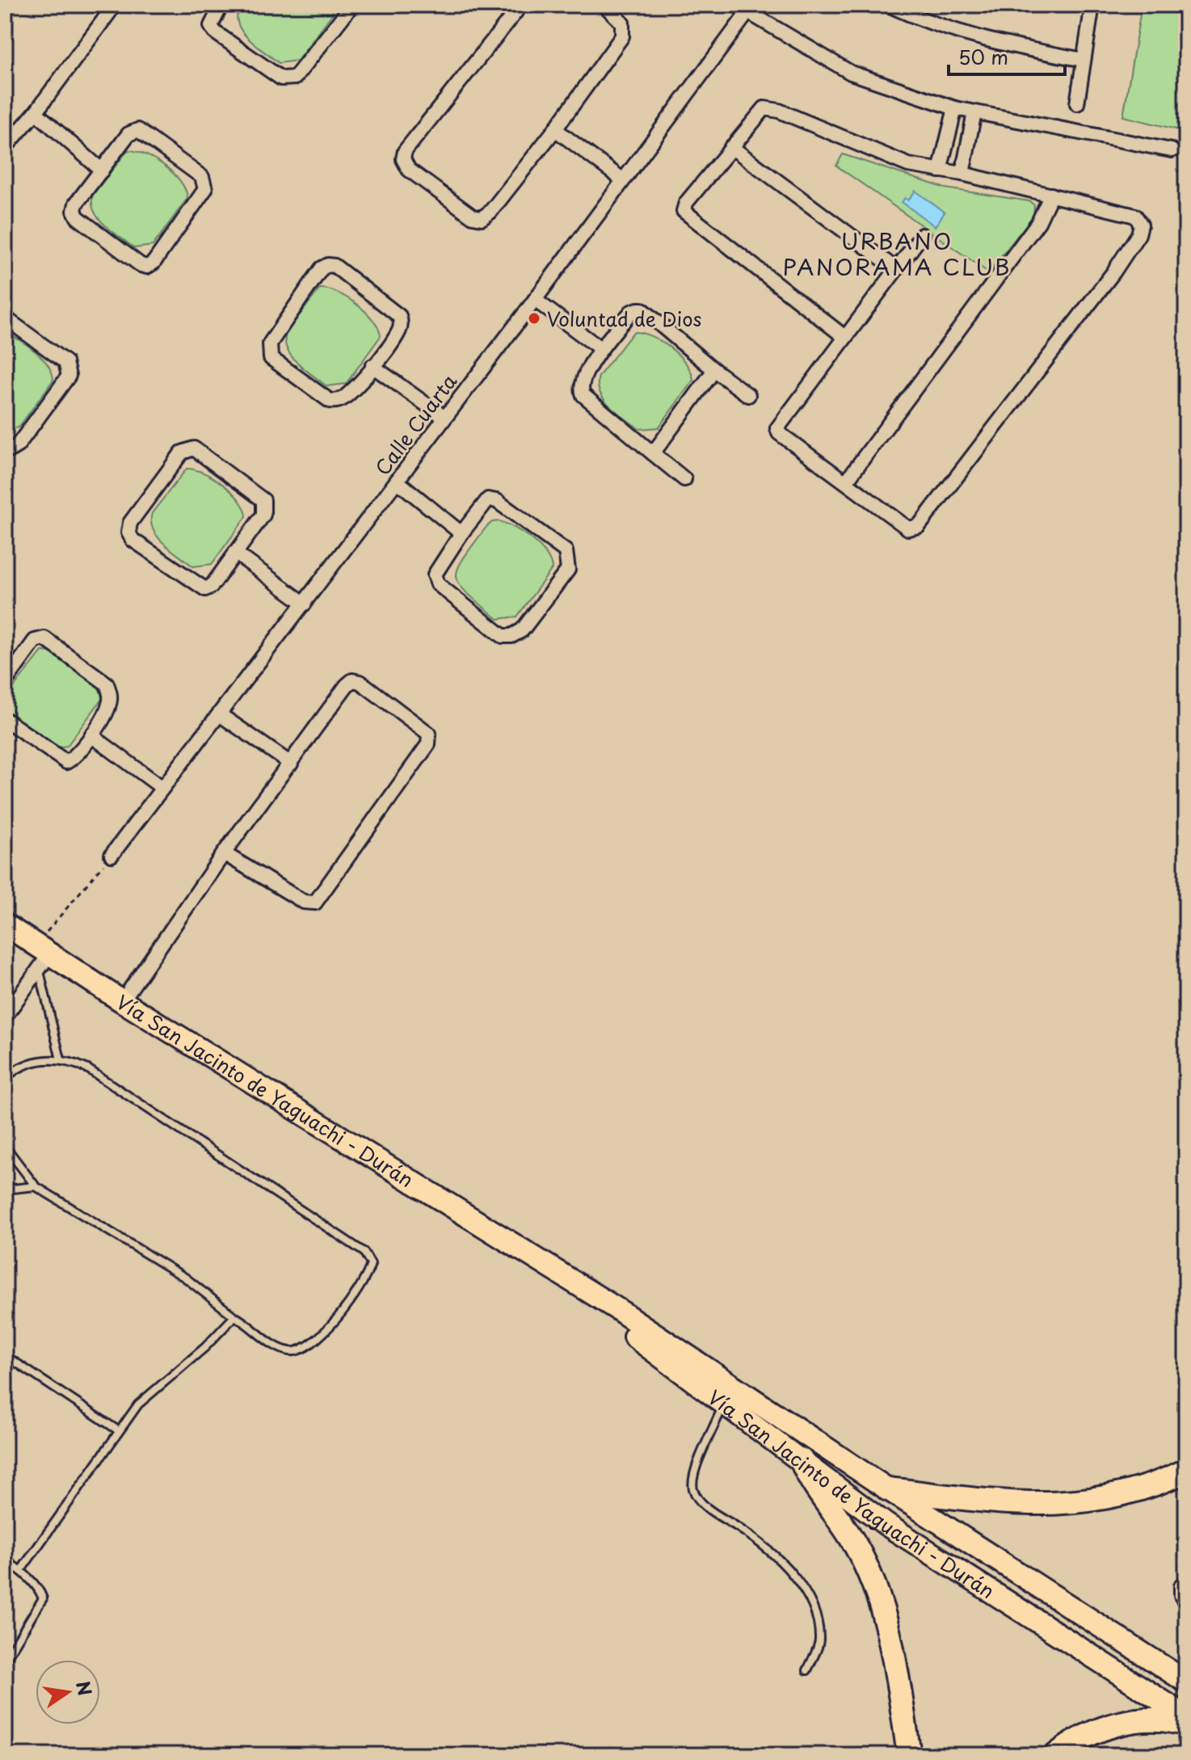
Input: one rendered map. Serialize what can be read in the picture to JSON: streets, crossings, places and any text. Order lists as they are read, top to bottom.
{
  "streets": {
    "main road": ["Vía San Jacinto de Yaguachi - Durán"],
    "street": ["Calle Cuarta"]
  },
  "districts": ["URBANO PANORAMA CLUB"],
  "places": ["Voluntad de Dios"],
  "scale_bar": "50 m",
  "north": "right"
}
